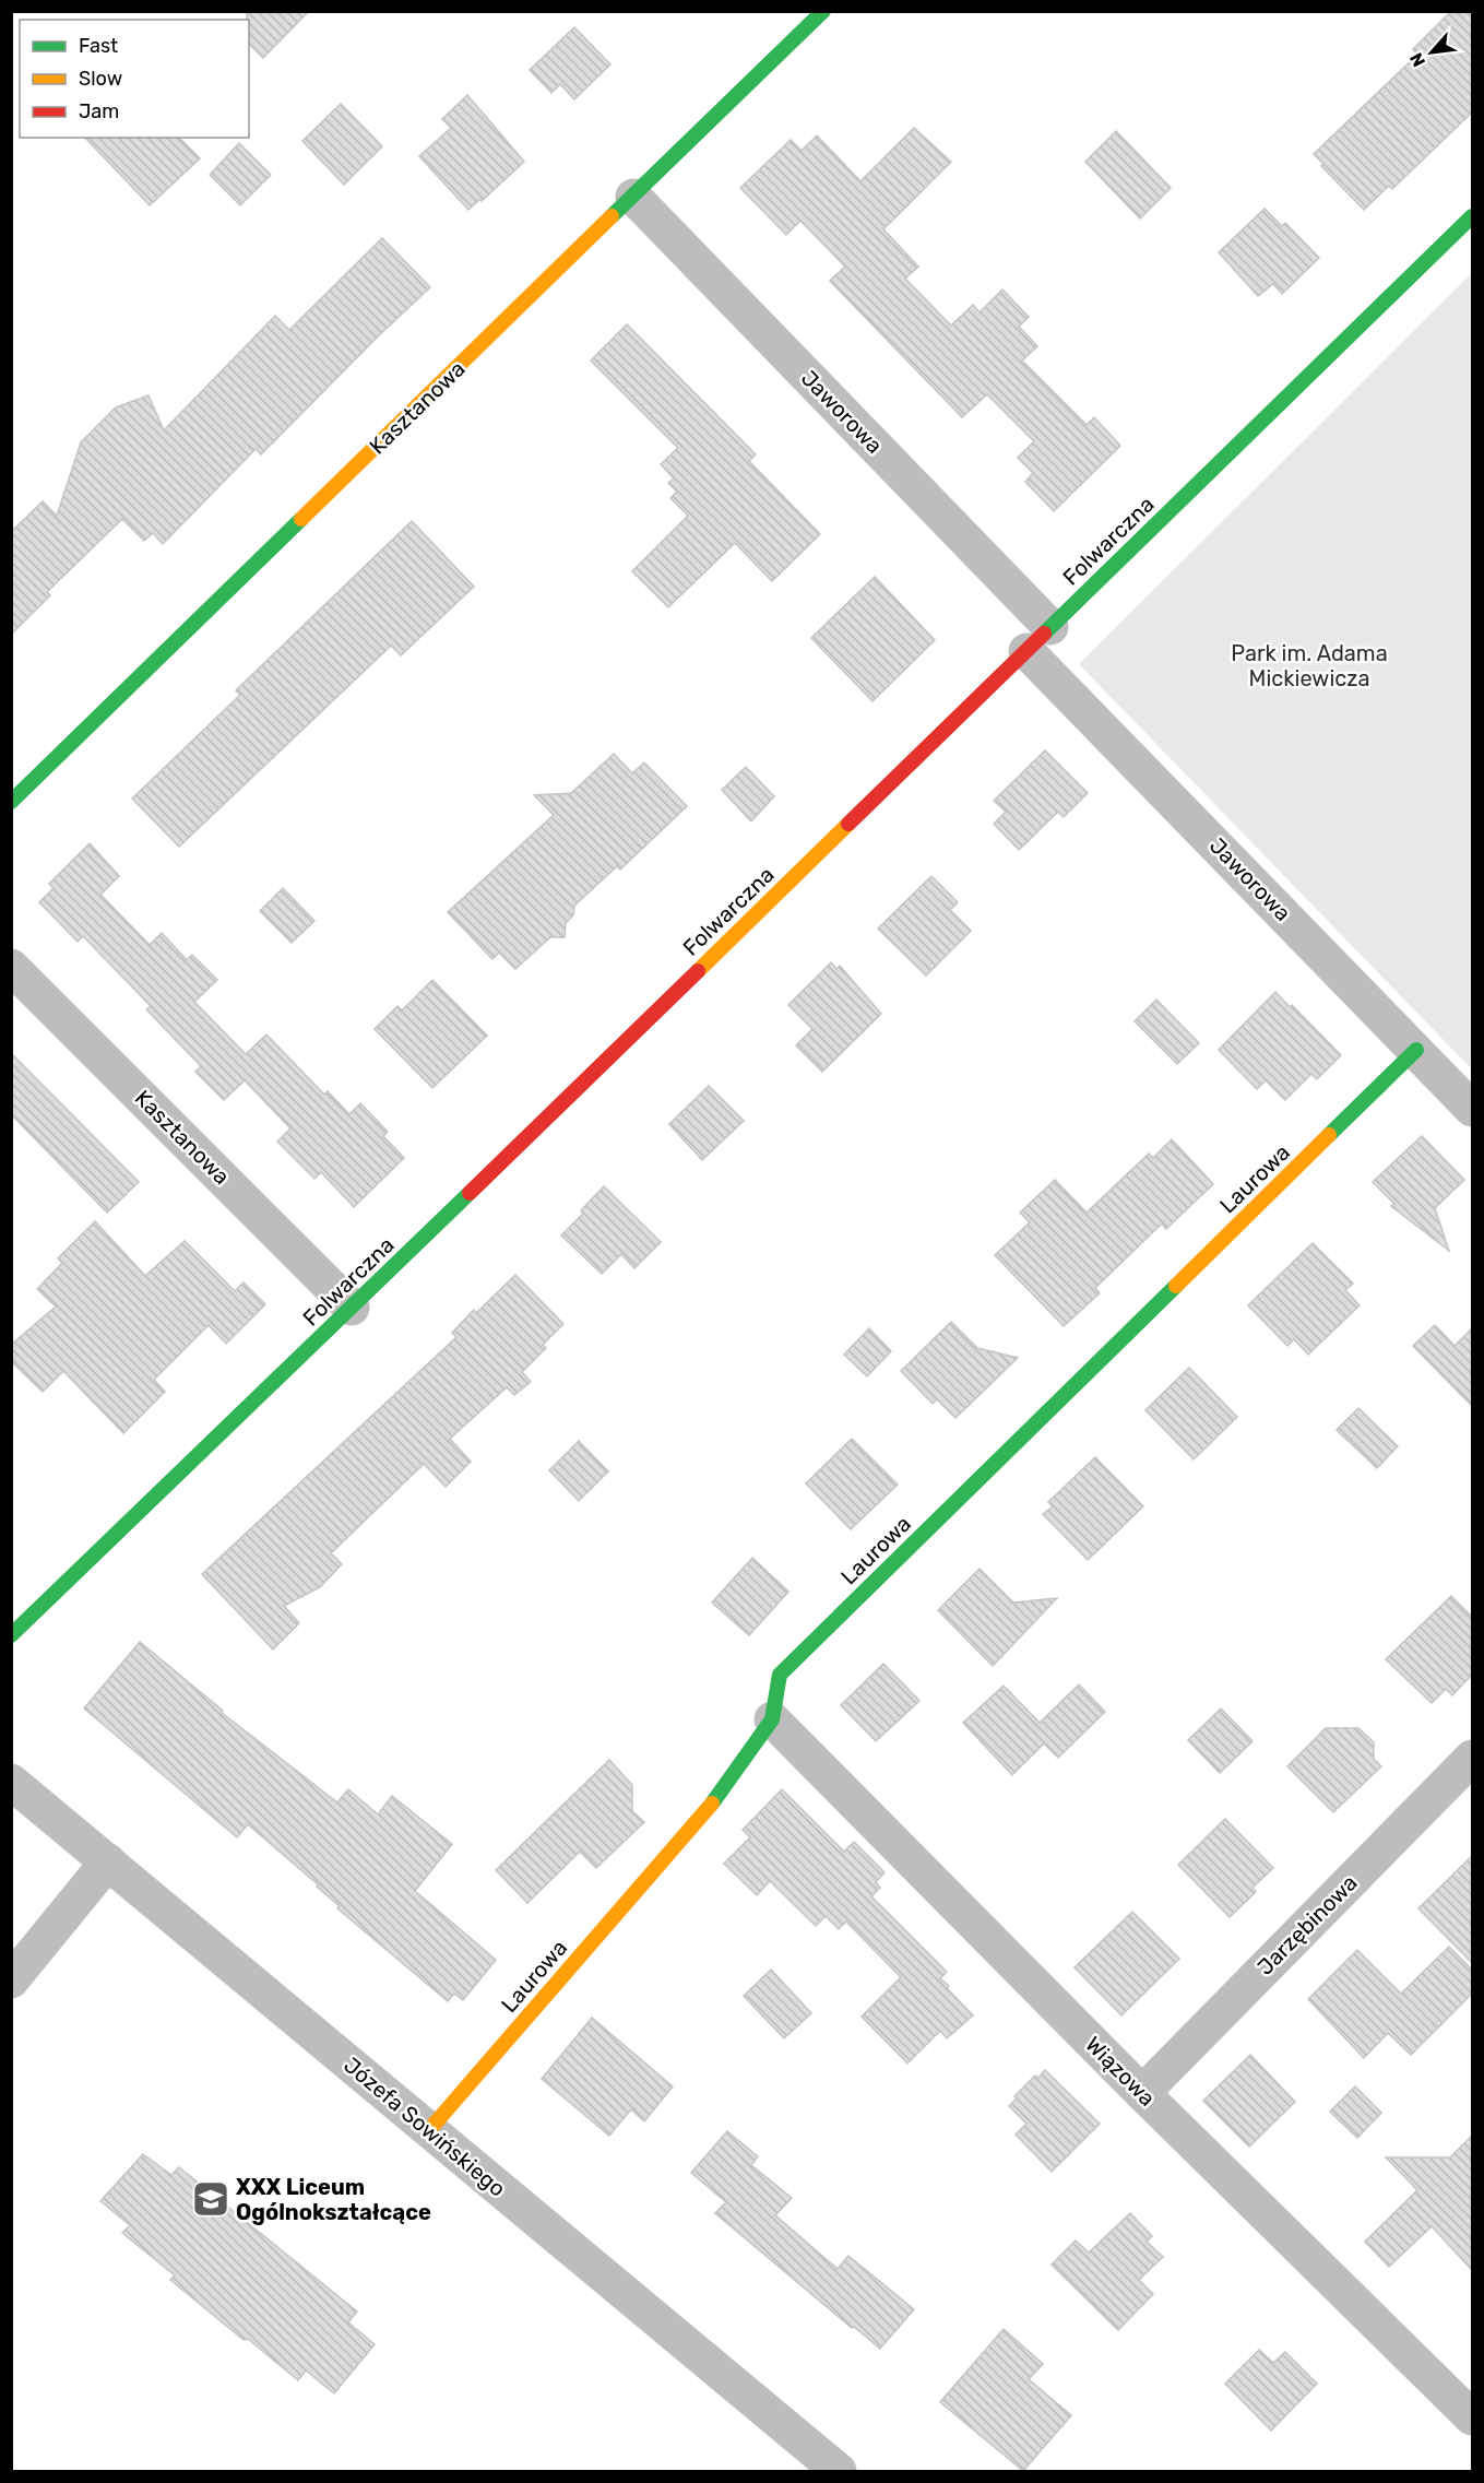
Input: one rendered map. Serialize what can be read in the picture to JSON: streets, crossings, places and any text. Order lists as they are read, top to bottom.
{
  "streets": {
    "street": [
      "Kasztanowa",
      "Jaworowa",
      "Folwarczna",
      "Laurowa",
      "Jarzębinowa",
      "Wiązowa",
      "Józefa Sowińskiego"
    ]
  },
  "crossings": [
    ["Kasztanowa", "Jaworowa"],
    ["Kasztanowa", "Folwarczna"],
    ["Jaworowa", "Folwarczna"],
    ["Jaworowa", "Laurowa"],
    ["Laurowa", "Wiązowa"],
    ["Laurowa", "Józefa Sowińskiego"],
    ["Jarzębinowa", "Wiązowa"]
  ],
  "parks": ["Park im. Adama Mickiewicza"],
  "places": {
    "school or university": ["XXX Liceum Ogólnokształcące"]
  },
  "legend": ["Fast", "Slow", "Jam"],
  "north": "bottom left"
}
